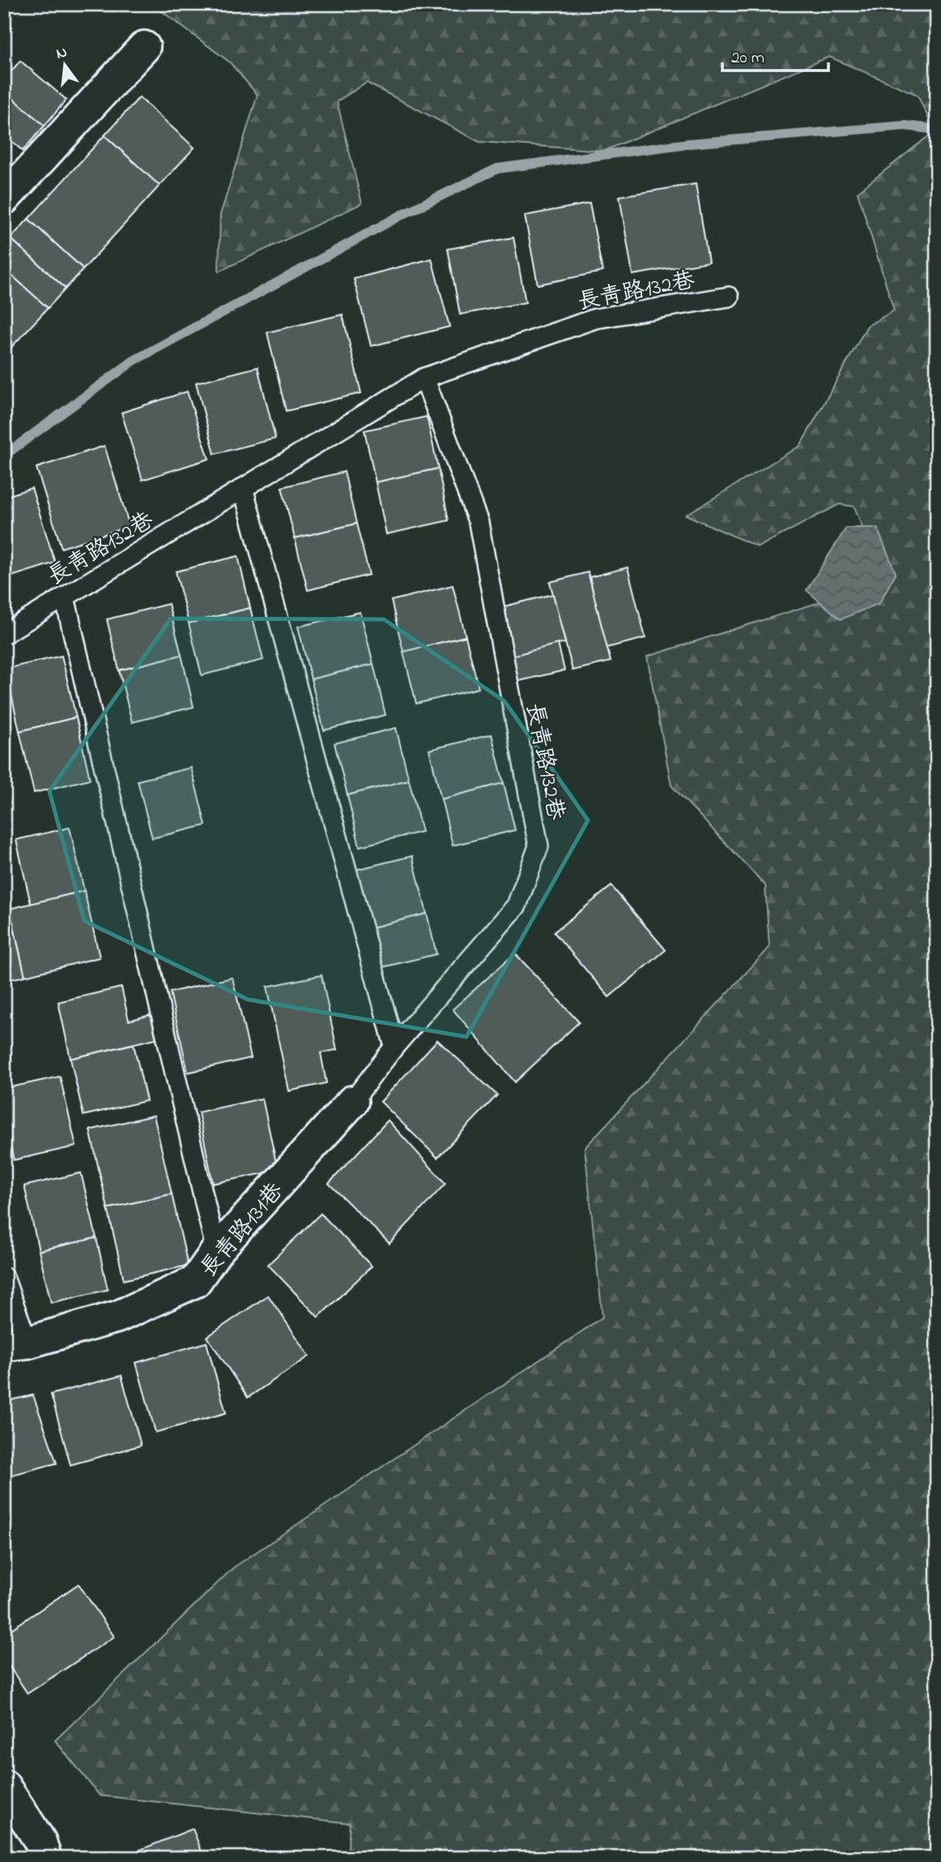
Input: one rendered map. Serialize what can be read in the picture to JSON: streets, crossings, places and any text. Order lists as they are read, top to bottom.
{
  "streets": {
    "street": ["長青路131巷"],
    "lane": ["長青路132巷"]
  },
  "crossings": [
    ["長青路132巷", "長青路131巷"]
  ],
  "scale_bar": "20 m",
  "north": "top"
}
